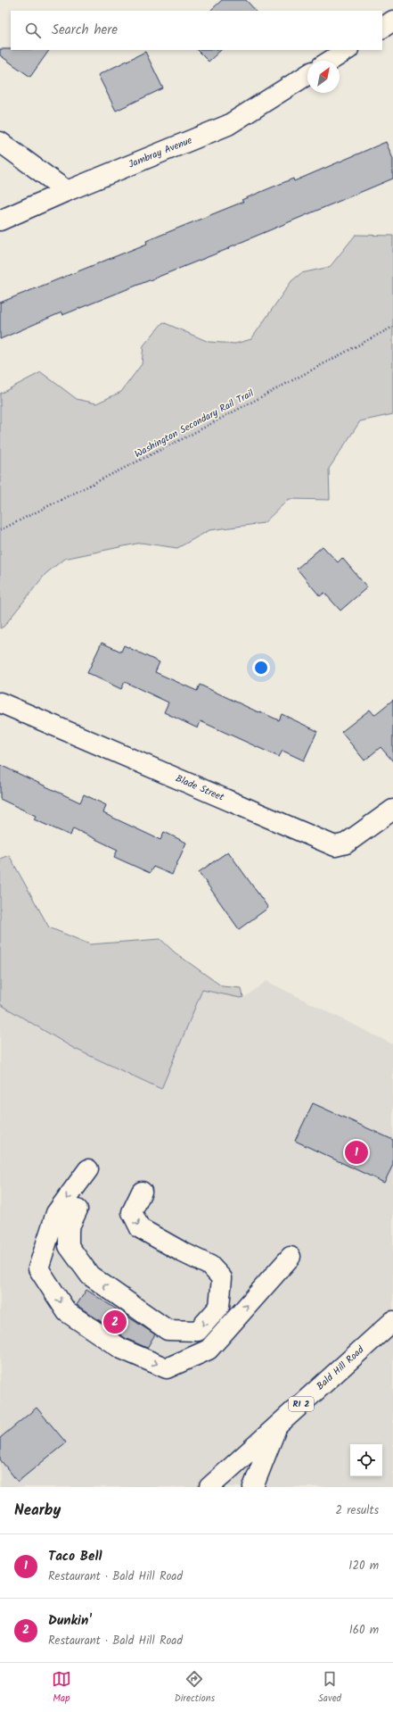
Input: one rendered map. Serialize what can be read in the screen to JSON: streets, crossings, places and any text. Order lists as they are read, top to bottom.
{
  "streets": {
    "street": [
      "Jambray Avenue",
      "Blade Street",
      "Bald Hill Road",
      "RI 2"
    ],
    "path": ["Washington Secondary Rail Trail"]
  },
  "north": "top right",
  "page": {
    "search": "Search here",
    "pins": ["1", "2"],
    "heading": ["Nearby", "2 results"],
    "list": [
      {
        "mark": "1",
        "name": "Taco Bell",
        "note": "Restaurant · Bald Hill Road",
        "value": "120 m"
      },
      {
        "mark": "2",
        "name": "Dunkin'",
        "note": "Restaurant · Bald Hill Road",
        "value": "160 m"
      }
    ],
    "nav": ["Map", "Directions", "Saved"]
  }
}
